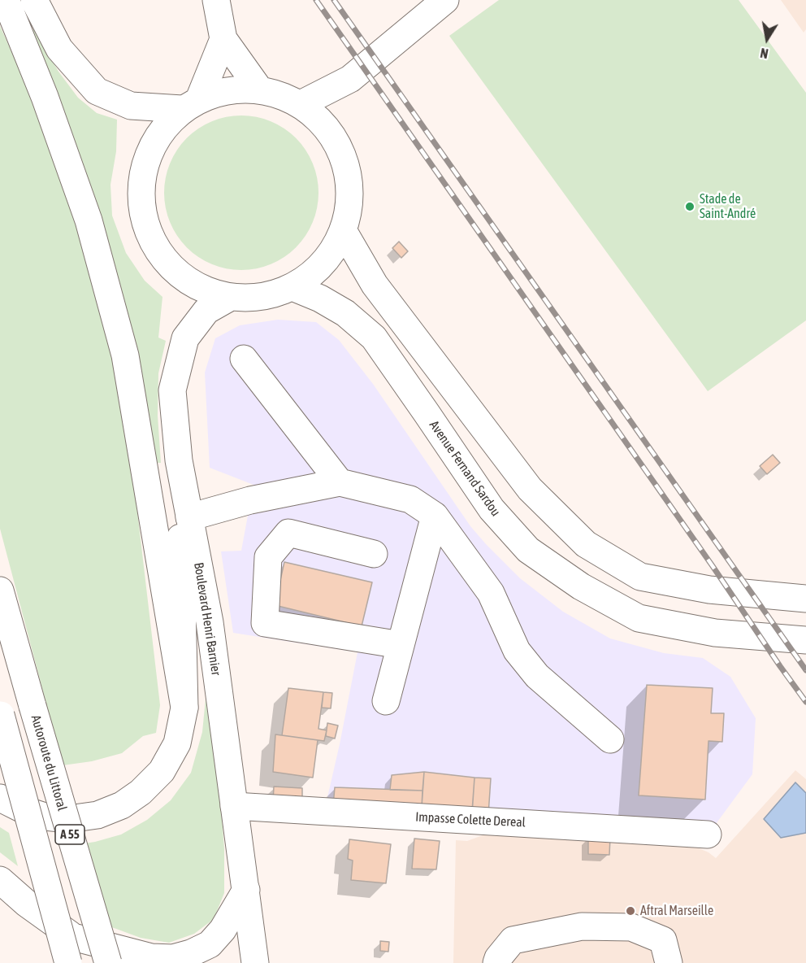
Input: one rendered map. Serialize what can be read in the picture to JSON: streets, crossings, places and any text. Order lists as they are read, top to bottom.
{
  "streets": {
    "main road": [
      "Avenue Fernand Sardou",
      "Boulevard Henri Barnier",
      "Autoroute du Littoral",
      "Impasse Colette Dereal",
      "A 55"
    ]
  },
  "crossings": [
    ["Boulevard Henri Barnier", "Impasse Colette Dereal"]
  ],
  "places": ["Stade de Saint-André", "Aftral Marseille"],
  "north": "bottom"
}
